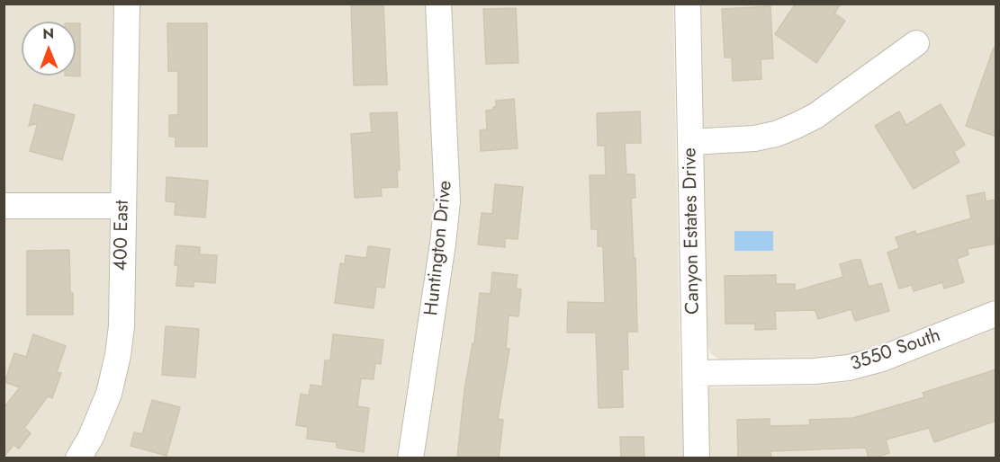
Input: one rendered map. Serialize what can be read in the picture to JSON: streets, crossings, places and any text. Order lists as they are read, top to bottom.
{
  "streets": {
    "street": [
      "Canyon Estates Drive",
      "400 East",
      "Huntington Drive",
      "3550 South"
    ]
  },
  "crossings": [
    ["Canyon Estates Drive", "3550 South"]
  ],
  "north": "top"
}
